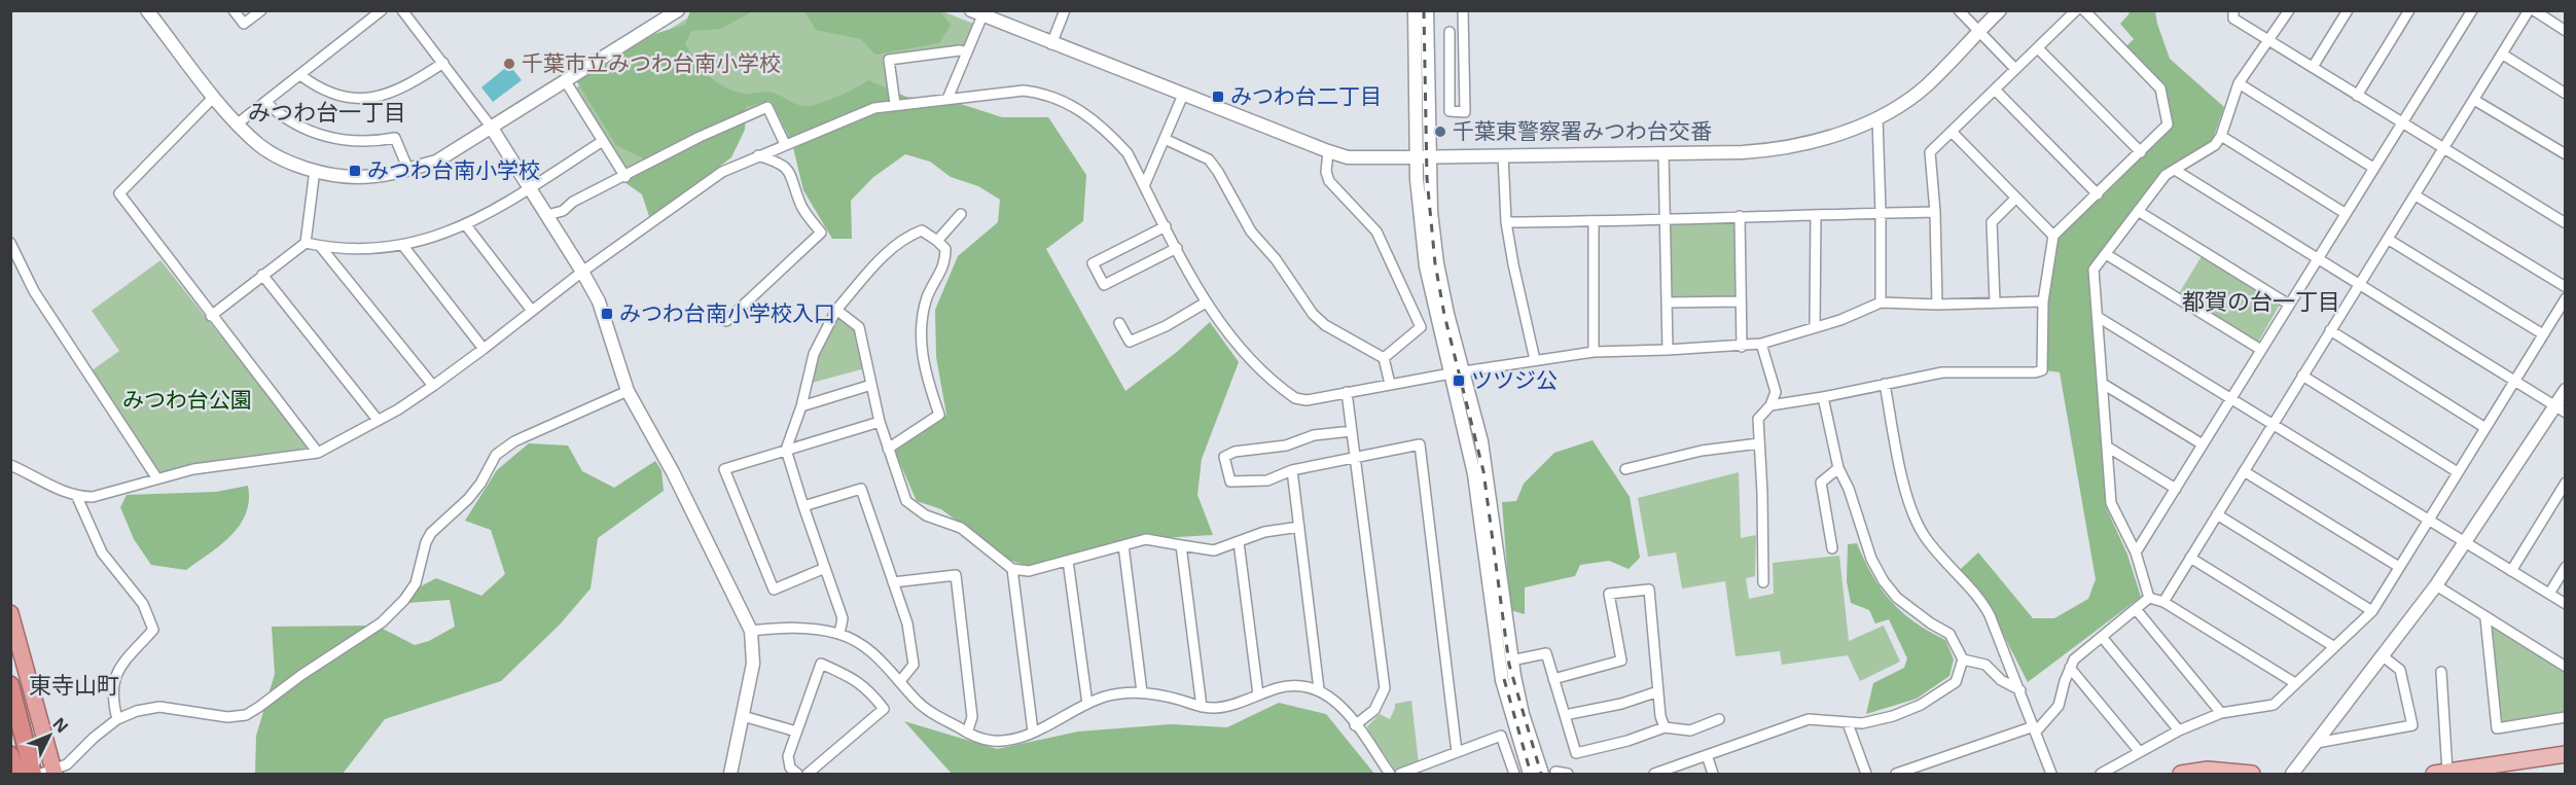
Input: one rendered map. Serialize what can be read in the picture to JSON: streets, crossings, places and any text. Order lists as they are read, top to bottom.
{
  "districts": ["みつわ台一丁目", "都賀の台一丁目", "東寺山町"],
  "parks": ["みつわ台公園"],
  "places": {
    "other": ["千葉市立みつわ台南小学校", "千葉東警察署みつわ台交番"],
    "transit": [
      "みつわ台二丁目",
      "みつわ台南小学校",
      "みつわ台南小学校入口",
      "ツツジ公"
    ]
  },
  "north": "top right"
}
